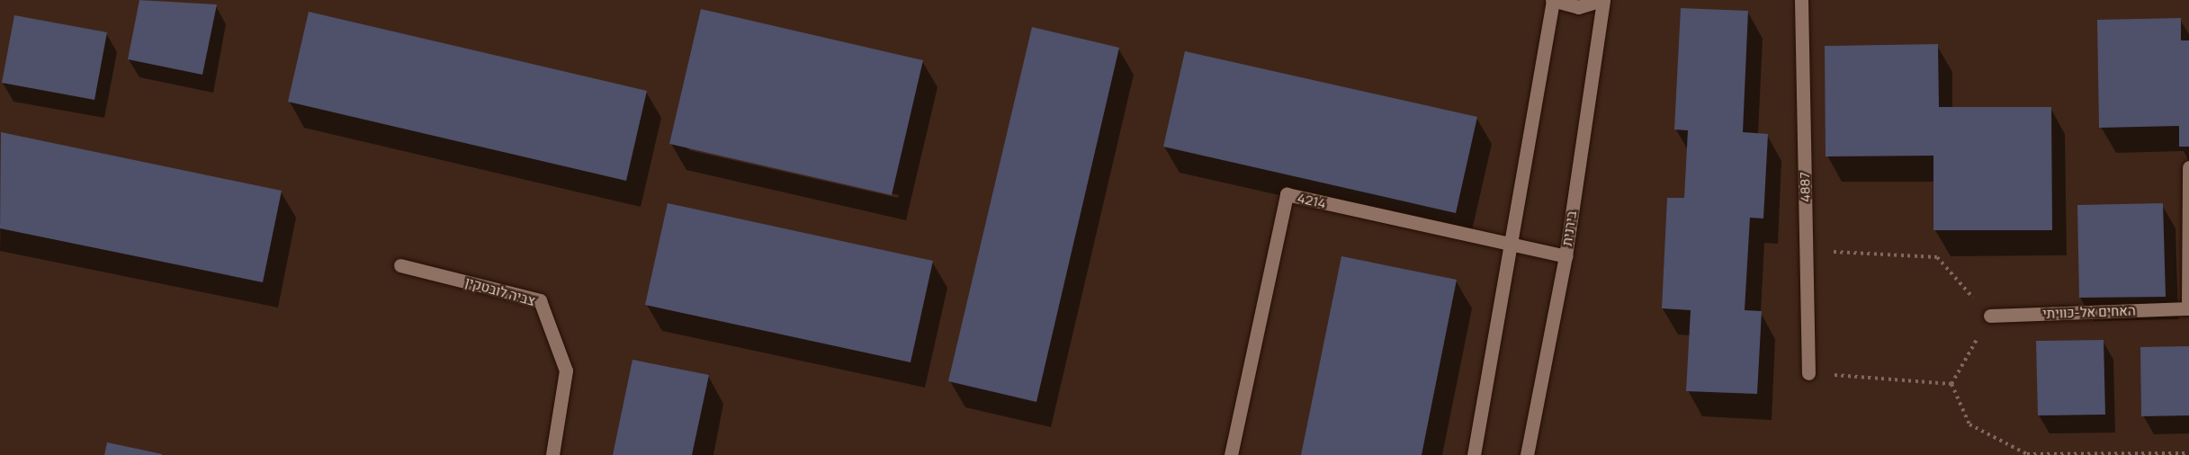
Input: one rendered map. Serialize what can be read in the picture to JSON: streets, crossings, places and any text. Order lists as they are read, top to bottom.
{
  "streets": {
    "street": [
      "4887",
      "4214",
      "בירנית",
      "צביה לובטקין",
      "האחים אל-כוויתי"
    ]
  },
  "crossings": [
    ["4214", "בירנית"]
  ]
}
